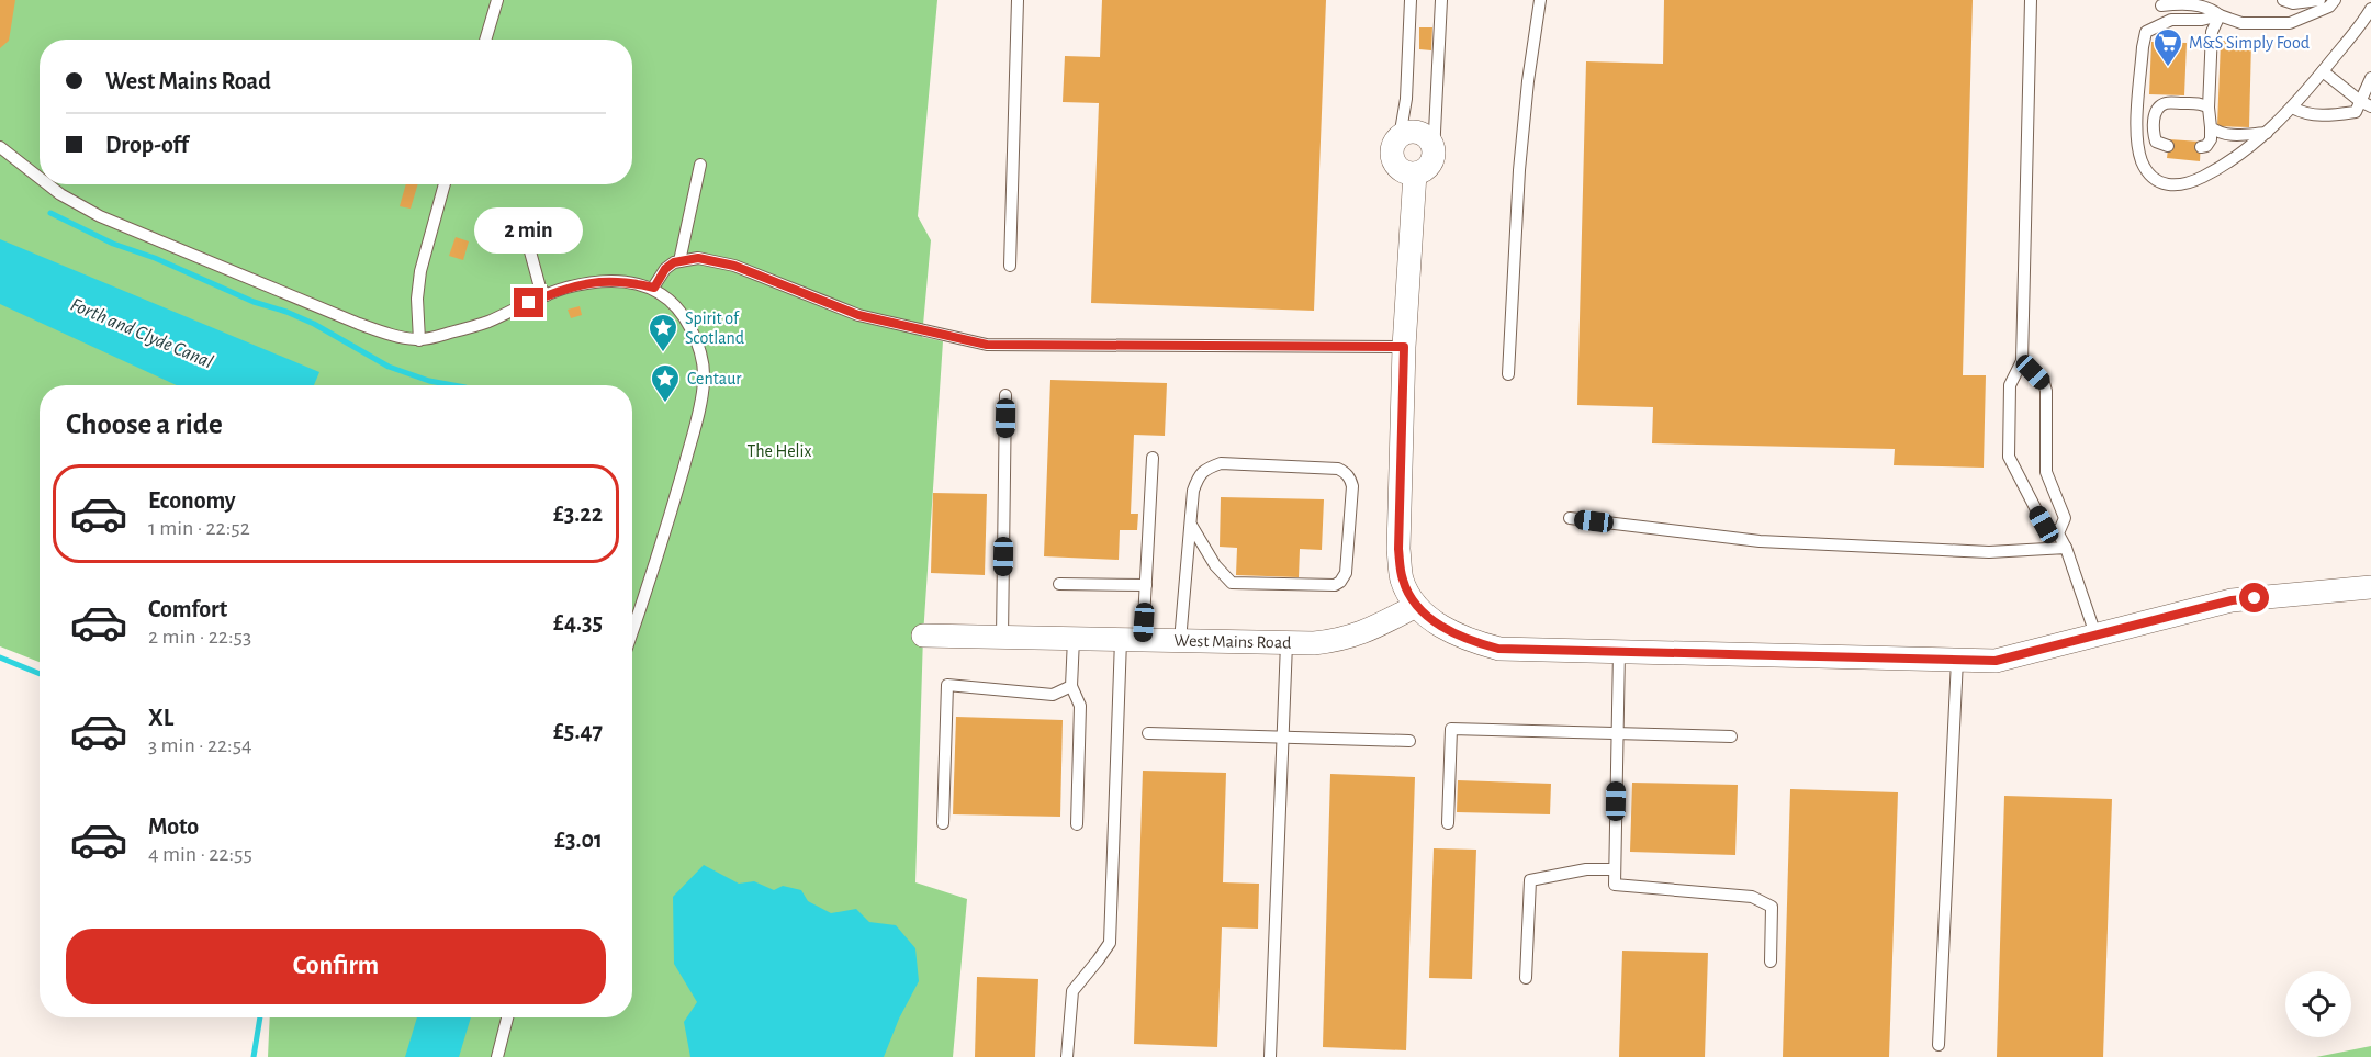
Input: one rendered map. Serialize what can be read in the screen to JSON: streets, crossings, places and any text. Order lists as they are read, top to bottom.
{
  "streets": {
    "street": ["West Mains Road"]
  },
  "water": ["Forth and Clyde Canal"],
  "parks": ["The Helix"],
  "places": {
    "supermarket": ["M&S Simply Food"],
    "place": ["Spirit of Scotland", "Centaur"]
  },
  "page": {
    "banner": ["West Mains Road", "Drop-off"],
    "bubble": "2 min",
    "heading": "Choose a ride",
    "list": [
      {
        "name": "Economy",
        "note": "1 min · 22:52",
        "value": "£3.22"
      },
      {
        "name": "Comfort",
        "note": "2 min · 22:53",
        "value": "£4.35"
      },
      {
        "name": "XL",
        "note": "3 min · 22:54",
        "value": "£5.47"
      },
      {
        "name": "Moto",
        "note": "4 min · 22:55",
        "value": "£3.01"
      }
    ],
    "buttons": "Confirm"
  }
}
